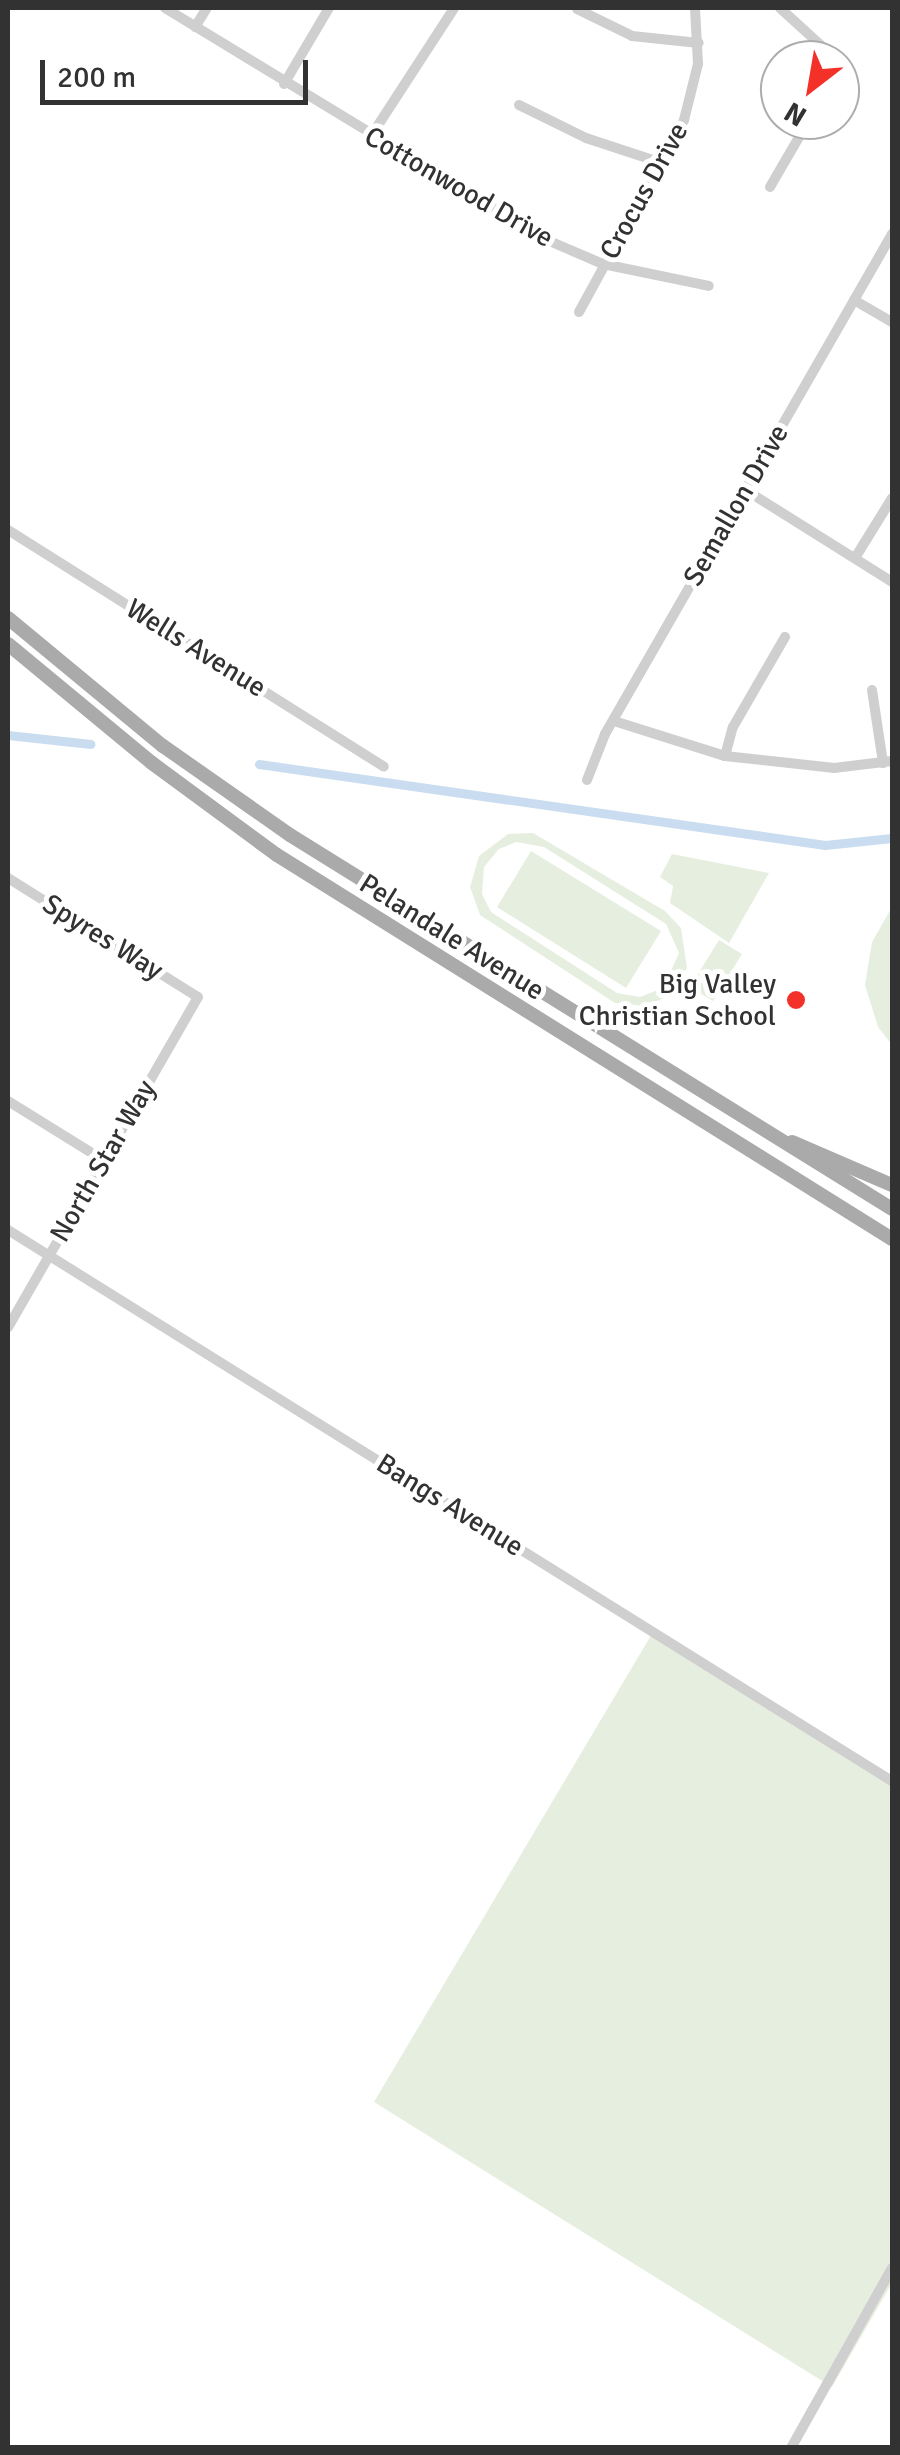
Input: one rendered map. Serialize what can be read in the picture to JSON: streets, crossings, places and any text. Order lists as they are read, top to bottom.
{
  "streets": {
    "main road": ["Pelandale Avenue"],
    "street": [
      "Cottonwood Drive",
      "Crocus Drive",
      "Semallon Drive",
      "Wells Avenue",
      "Spyres Way",
      "North Star Way",
      "Bangs Avenue"
    ]
  },
  "crossings": [
    ["Cottonwood Drive", "Crocus Drive"],
    ["Spyres Way", "North Star Way"],
    ["North Star Way", "Bangs Avenue"]
  ],
  "places": ["Big Valley Christian School"],
  "scale_bar": "200 m",
  "north": "bottom left"
}
